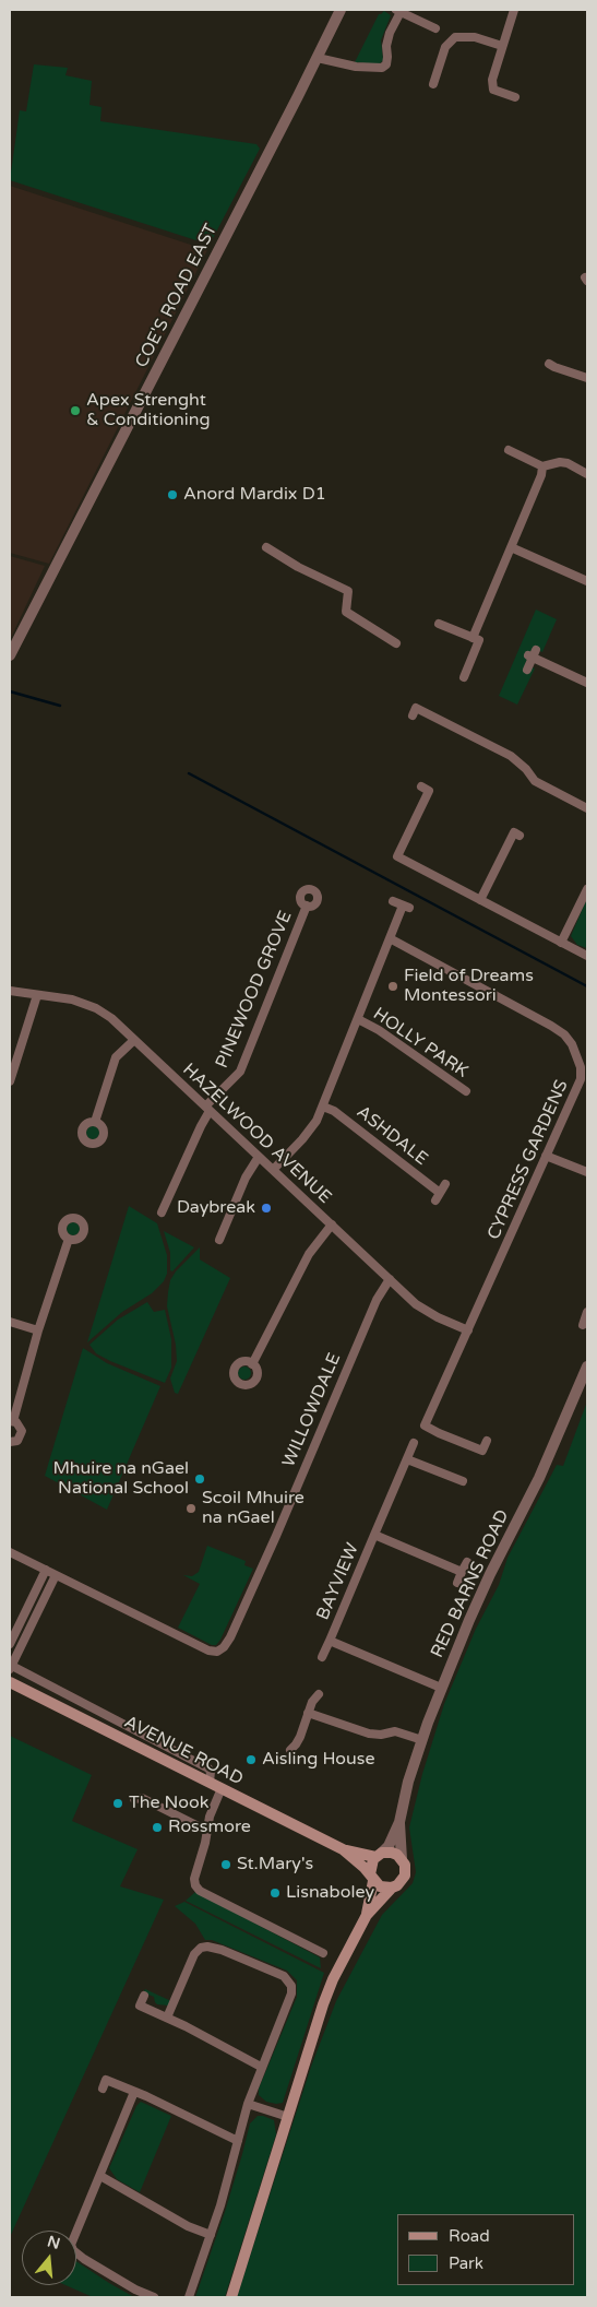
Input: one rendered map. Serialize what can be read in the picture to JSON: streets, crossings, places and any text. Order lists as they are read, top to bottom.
{
  "streets": {
    "main road": ["AVENUE ROAD"],
    "street": [
      "COE'S ROAD EAST",
      "PINEWOOD GROVE",
      "HOLLY PARK",
      "HAZELWOOD AVENUE",
      "ASHDALE",
      "CYPRESS GARDENS",
      "WILLOWDALE",
      "BAYVIEW",
      "RED BARNS ROAD"
    ]
  },
  "crossings": [
    ["PINEWOOD GROVE", "HAZELWOOD AVENUE"],
    ["HAZELWOOD AVENUE", "CYPRESS GARDENS"],
    ["HAZELWOOD AVENUE", "WILLOWDALE"],
    ["BAYVIEW", "RED BARNS ROAD"],
    ["RED BARNS ROAD", "AVENUE ROAD"]
  ],
  "places": [
    "Apex Strenght & Conditioning",
    "Anord Mardix D1",
    "Field of Dreams Montessori",
    "Daybreak",
    "Mhuire na nGael National School",
    "Scoil Mhuire na nGael",
    "Aisling House",
    "The Nook",
    "Rossmore",
    "St.Mary's",
    "Lisnaboley"
  ],
  "legend": ["Road", "Park"],
  "north": "top"
}
